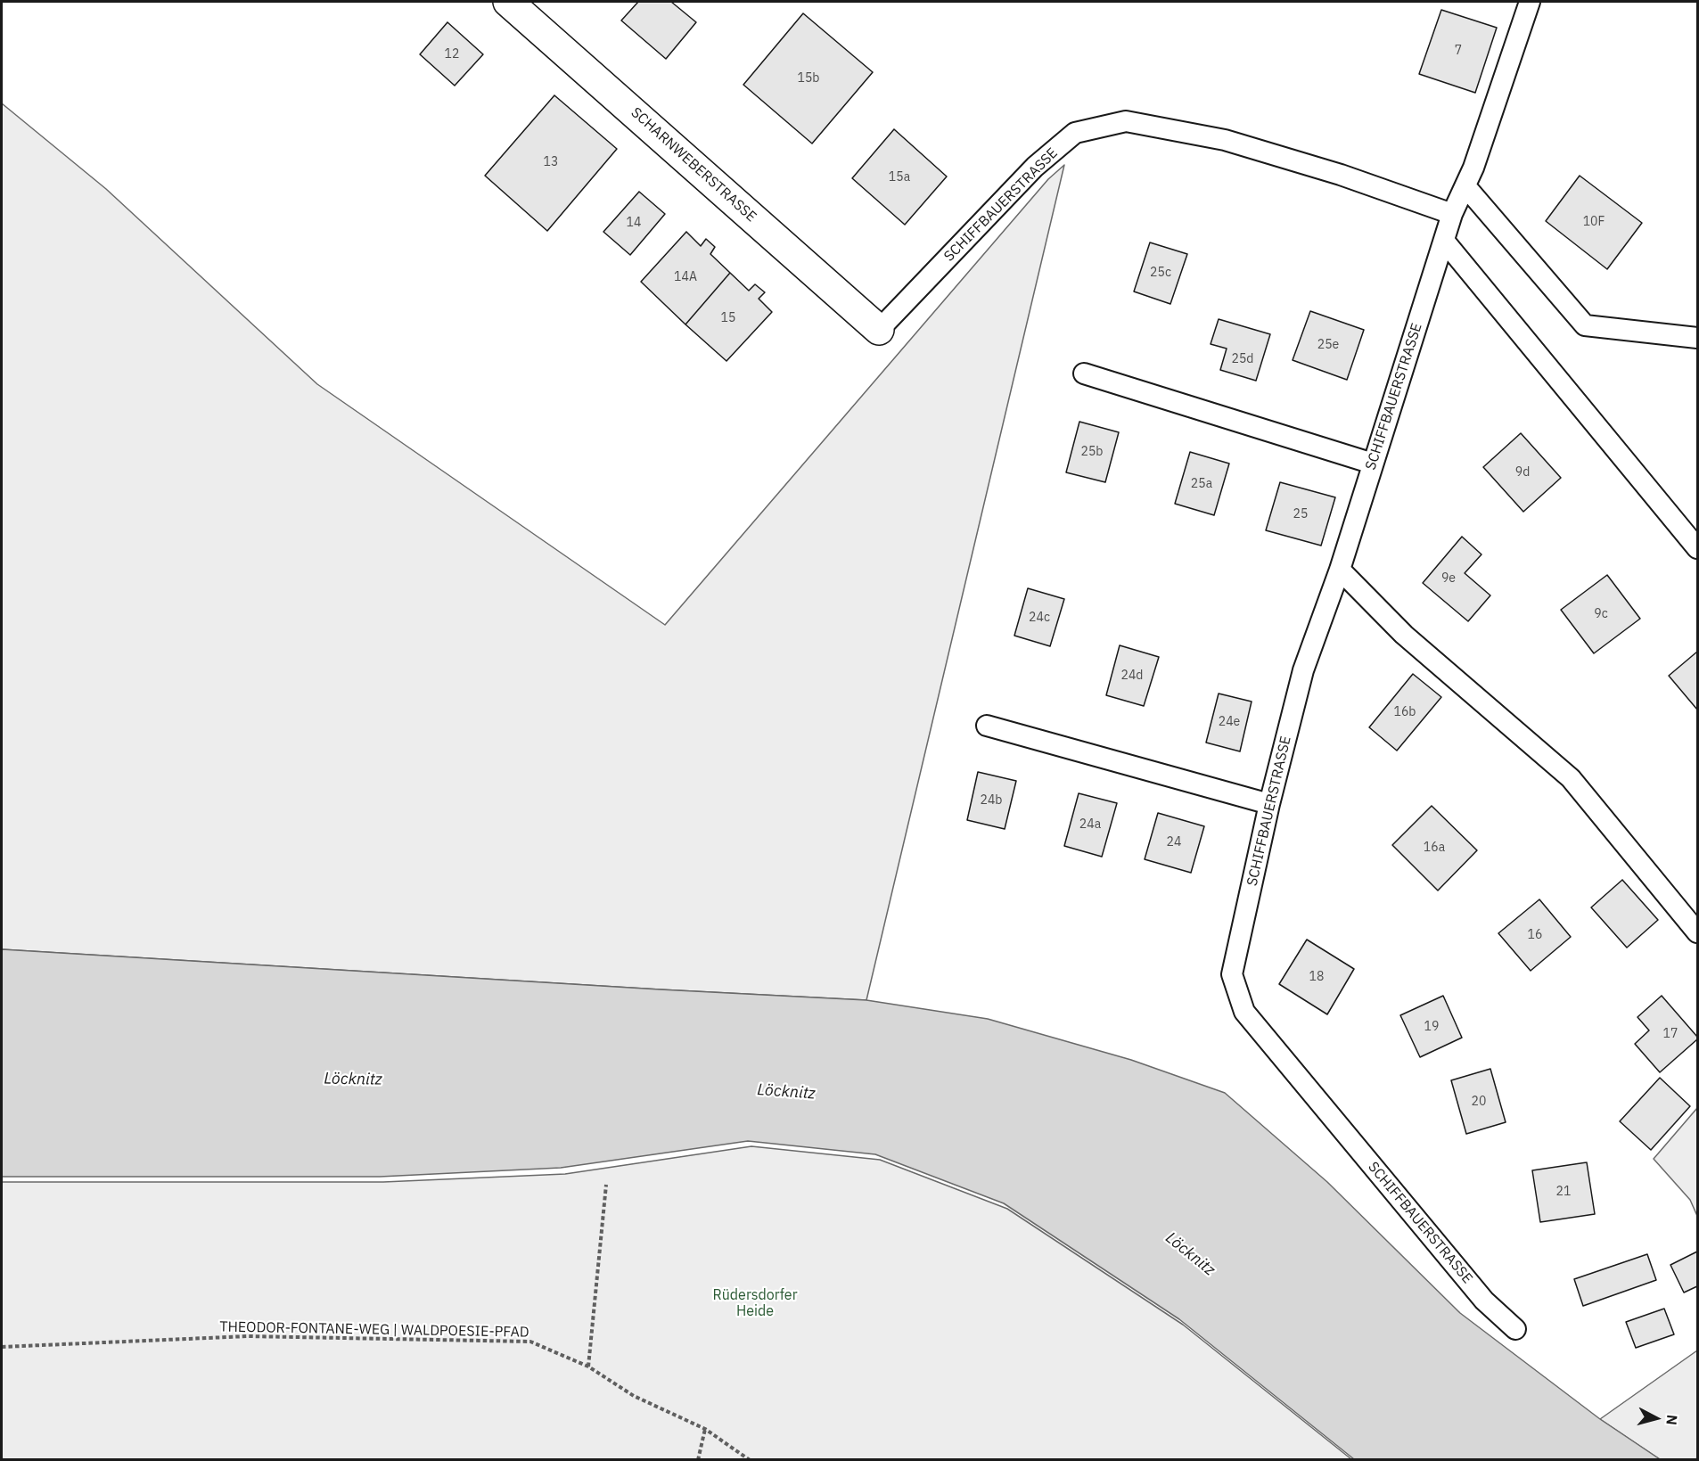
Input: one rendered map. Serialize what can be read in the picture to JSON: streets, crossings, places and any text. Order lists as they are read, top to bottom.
{
  "streets": {
    "street": ["SCHARNWEBERSTRASSE"],
    "lane": ["SCHIFFBAUERSTRASSE"],
    "path": ["THEODOR-FONTANE-WEG | WALDPOESIE-PFAD"]
  },
  "crossings": [
    ["SCHARNWEBERSTRASSE", "SCHIFFBAUERSTRASSE"]
  ],
  "water": ["Löcknitz"],
  "parks": ["Rüdersdorfer Heide"],
  "house_numbers": [
    "7",
    "12",
    "15b",
    "13",
    "15a",
    "10F",
    "14",
    "25c",
    "14A",
    "15",
    "25e",
    "25d",
    "25b",
    "9d",
    "25a",
    "25",
    "9e",
    "9c",
    "24c",
    "24d",
    "16b",
    "24e",
    "24b",
    "24a",
    "24",
    "16a",
    "16",
    "18",
    "19",
    "17",
    "20",
    "21"
  ],
  "north": "right"
}
